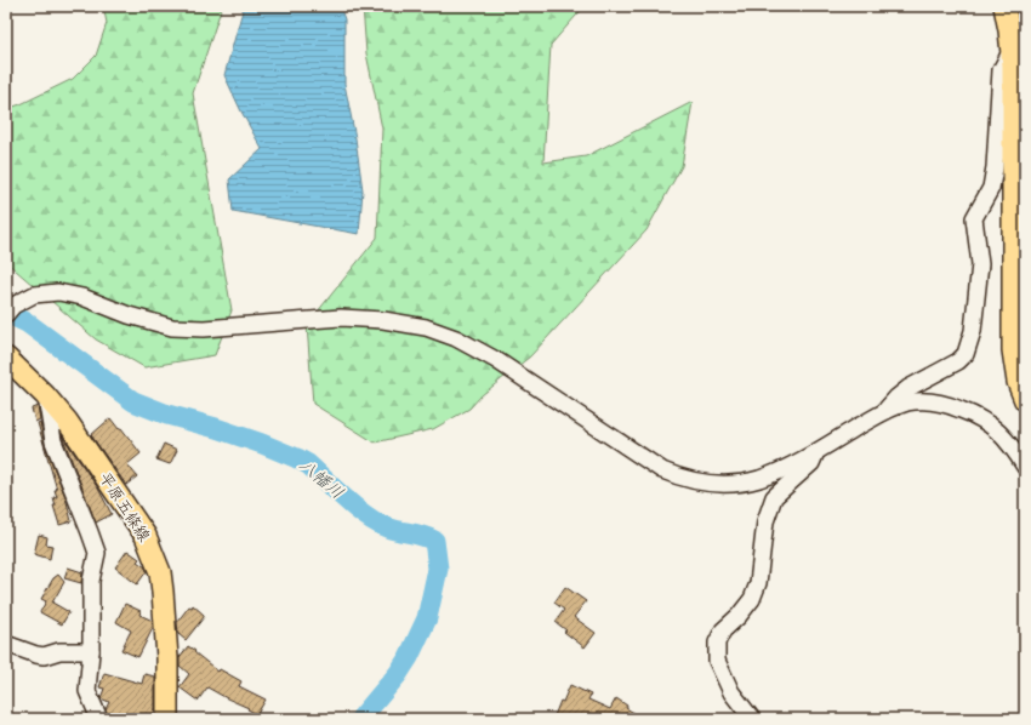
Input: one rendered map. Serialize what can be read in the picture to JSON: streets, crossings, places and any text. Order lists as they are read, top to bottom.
{
  "streets": {
    "main road": ["平原五條線"]
  },
  "water": ["八幡川"]
}
